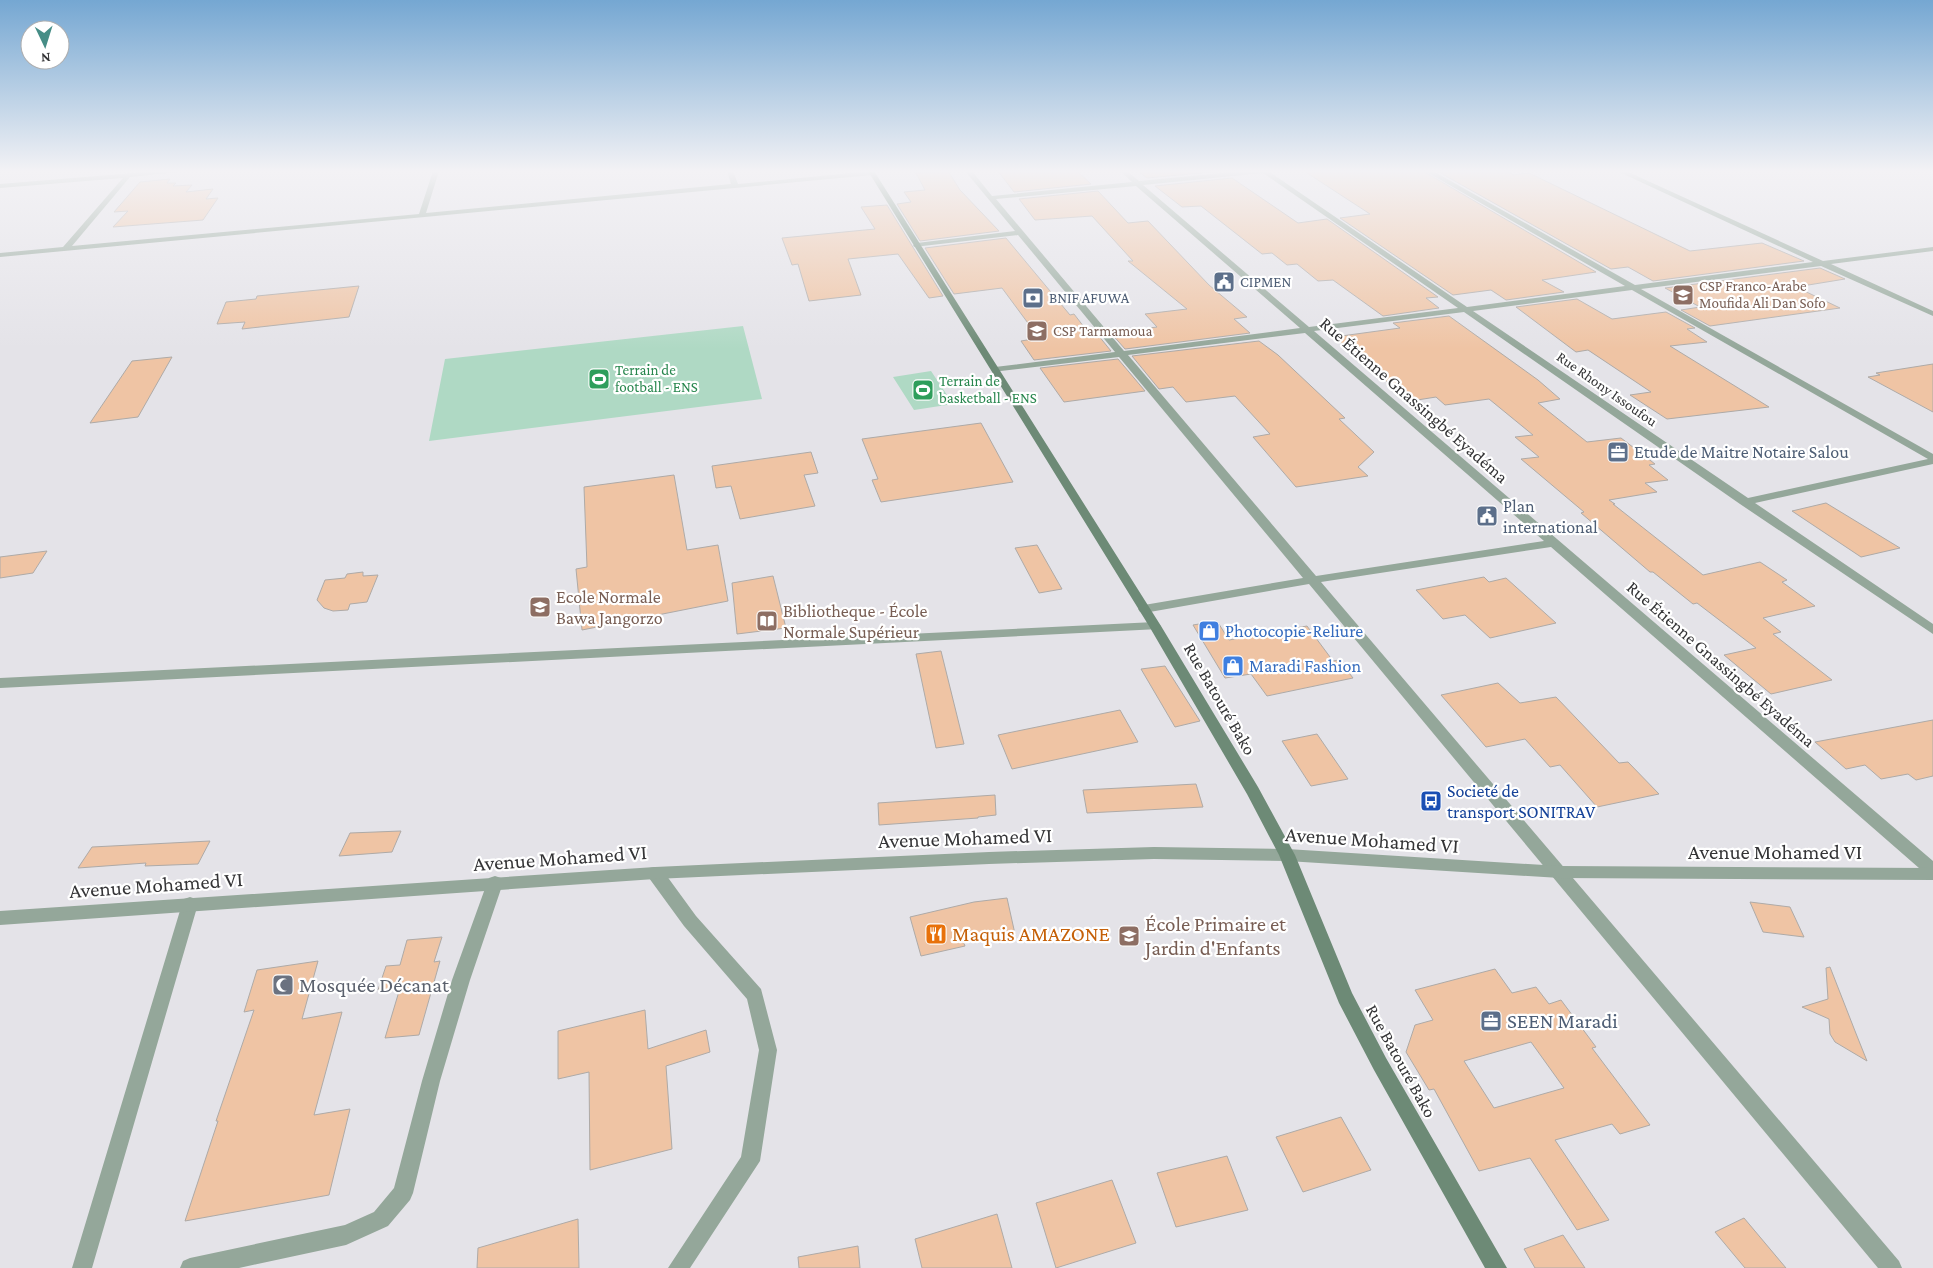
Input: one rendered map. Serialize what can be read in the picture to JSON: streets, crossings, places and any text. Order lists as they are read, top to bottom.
{
  "streets": {
    "main road": ["Rue Batouré Bako"],
    "street": ["Rue Rhony Issoufou", "Rue Étienne Gnassingbé Eyadéma", "Avenue Mohamed VI"]
  },
  "crossings": [
    ["Rue Batouré Bako", "Avenue Mohamed VI"]
  ],
  "places": {
    "public building": ["CIPMEN", "Plan international"],
    "school or university": [
      "CSP Franco-Arabe Moufida Ali Dan Sofo",
      "CSP Tarmamoua",
      "Ecole Normale Bawa Jangorzo",
      "École Primaire et Jardin d'Enfants"
    ],
    "bank": ["BNIF AFUWA"],
    "sports": ["Terrain de football - ENS", "Terrain de basketball - ENS"],
    "office": ["Etude de Maitre Notaire Salou", "SEEN Maradi"],
    "library": ["Bibliotheque - École Normale Supérieur"],
    "shop": ["Photocopie-Reliure", "Maradi Fashion"],
    "bus stop": ["Societé de transport SONITRAV"],
    "restaurant": ["Maquis AMAZONE"],
    "mosque": ["Mosquée Décanat"]
  },
  "north": "bottom"
}
